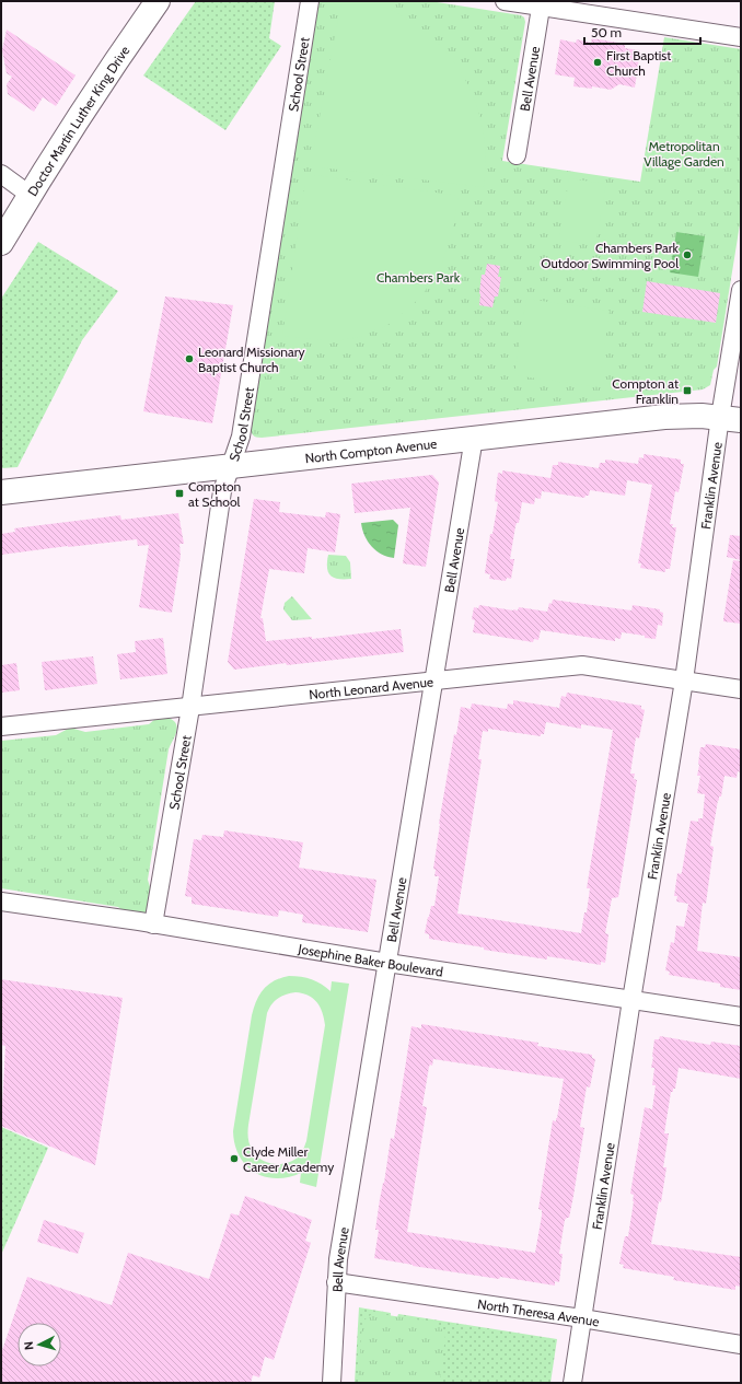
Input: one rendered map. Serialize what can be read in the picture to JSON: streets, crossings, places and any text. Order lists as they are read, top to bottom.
{
  "streets": {
    "main road": ["Doctor Martin Luther King Drive", "North Compton Avenue"],
    "street": [
      "School Street",
      "Bell Avenue",
      "Franklin Avenue",
      "North Leonard Avenue",
      "Josephine Baker Boulevard",
      "North Theresa Avenue"
    ]
  },
  "crossings": [
    ["School Street", "North Compton Avenue"],
    ["School Street", "North Leonard Avenue"],
    ["School Street", "Josephine Baker Boulevard"],
    ["Bell Avenue", "North Compton Avenue"],
    ["Bell Avenue", "North Leonard Avenue"],
    ["Bell Avenue", "Josephine Baker Boulevard"],
    ["Bell Avenue", "North Theresa Avenue"],
    ["North Compton Avenue", "Franklin Avenue"],
    ["Franklin Avenue", "North Leonard Avenue"],
    ["Franklin Avenue", "Josephine Baker Boulevard"],
    ["Franklin Avenue", "North Theresa Avenue"]
  ],
  "parks": ["Metropolitan Village Garden", "Chambers Park"],
  "places": {
    "other": [
      "First Baptist Church",
      "Chambers Park Outdoor Swimming Pool",
      "Leonard Missionary Baptist Church",
      "Clyde Miller Career Academy"
    ],
    "transit": ["Compton at Franklin", "Compton at School"]
  },
  "scale_bar": "50 m",
  "north": "left"
}
